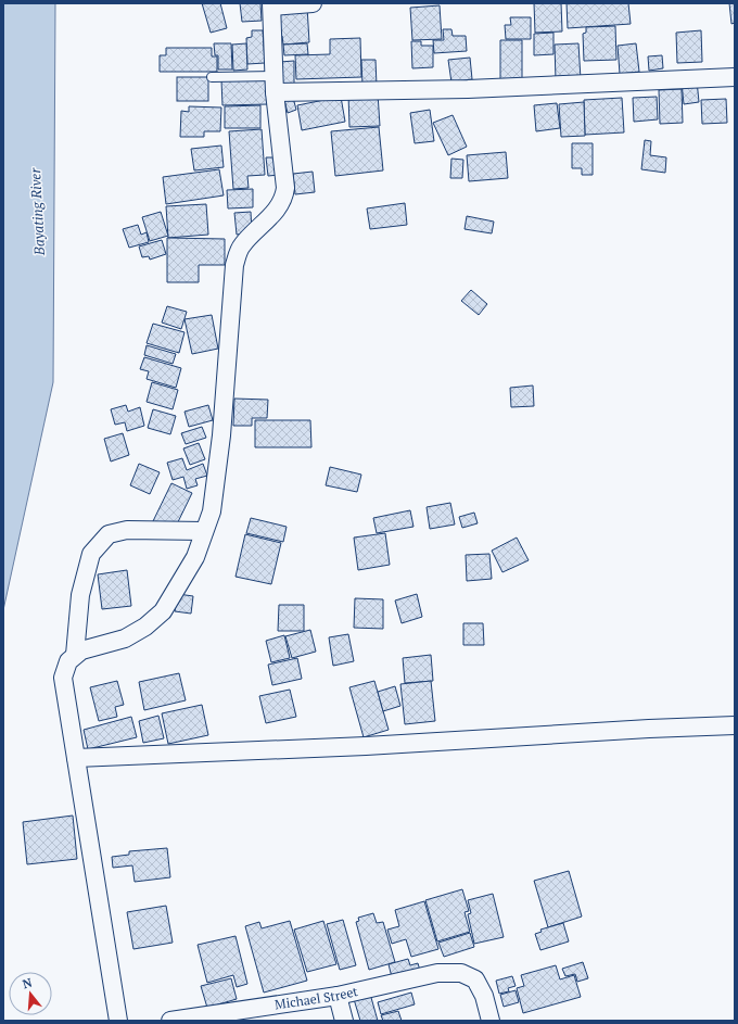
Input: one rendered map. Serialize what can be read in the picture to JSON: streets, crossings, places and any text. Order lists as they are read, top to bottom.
{
  "streets": {
    "street": ["Michael Street"]
  },
  "water": ["Bayating River"],
  "north": "top"
}
